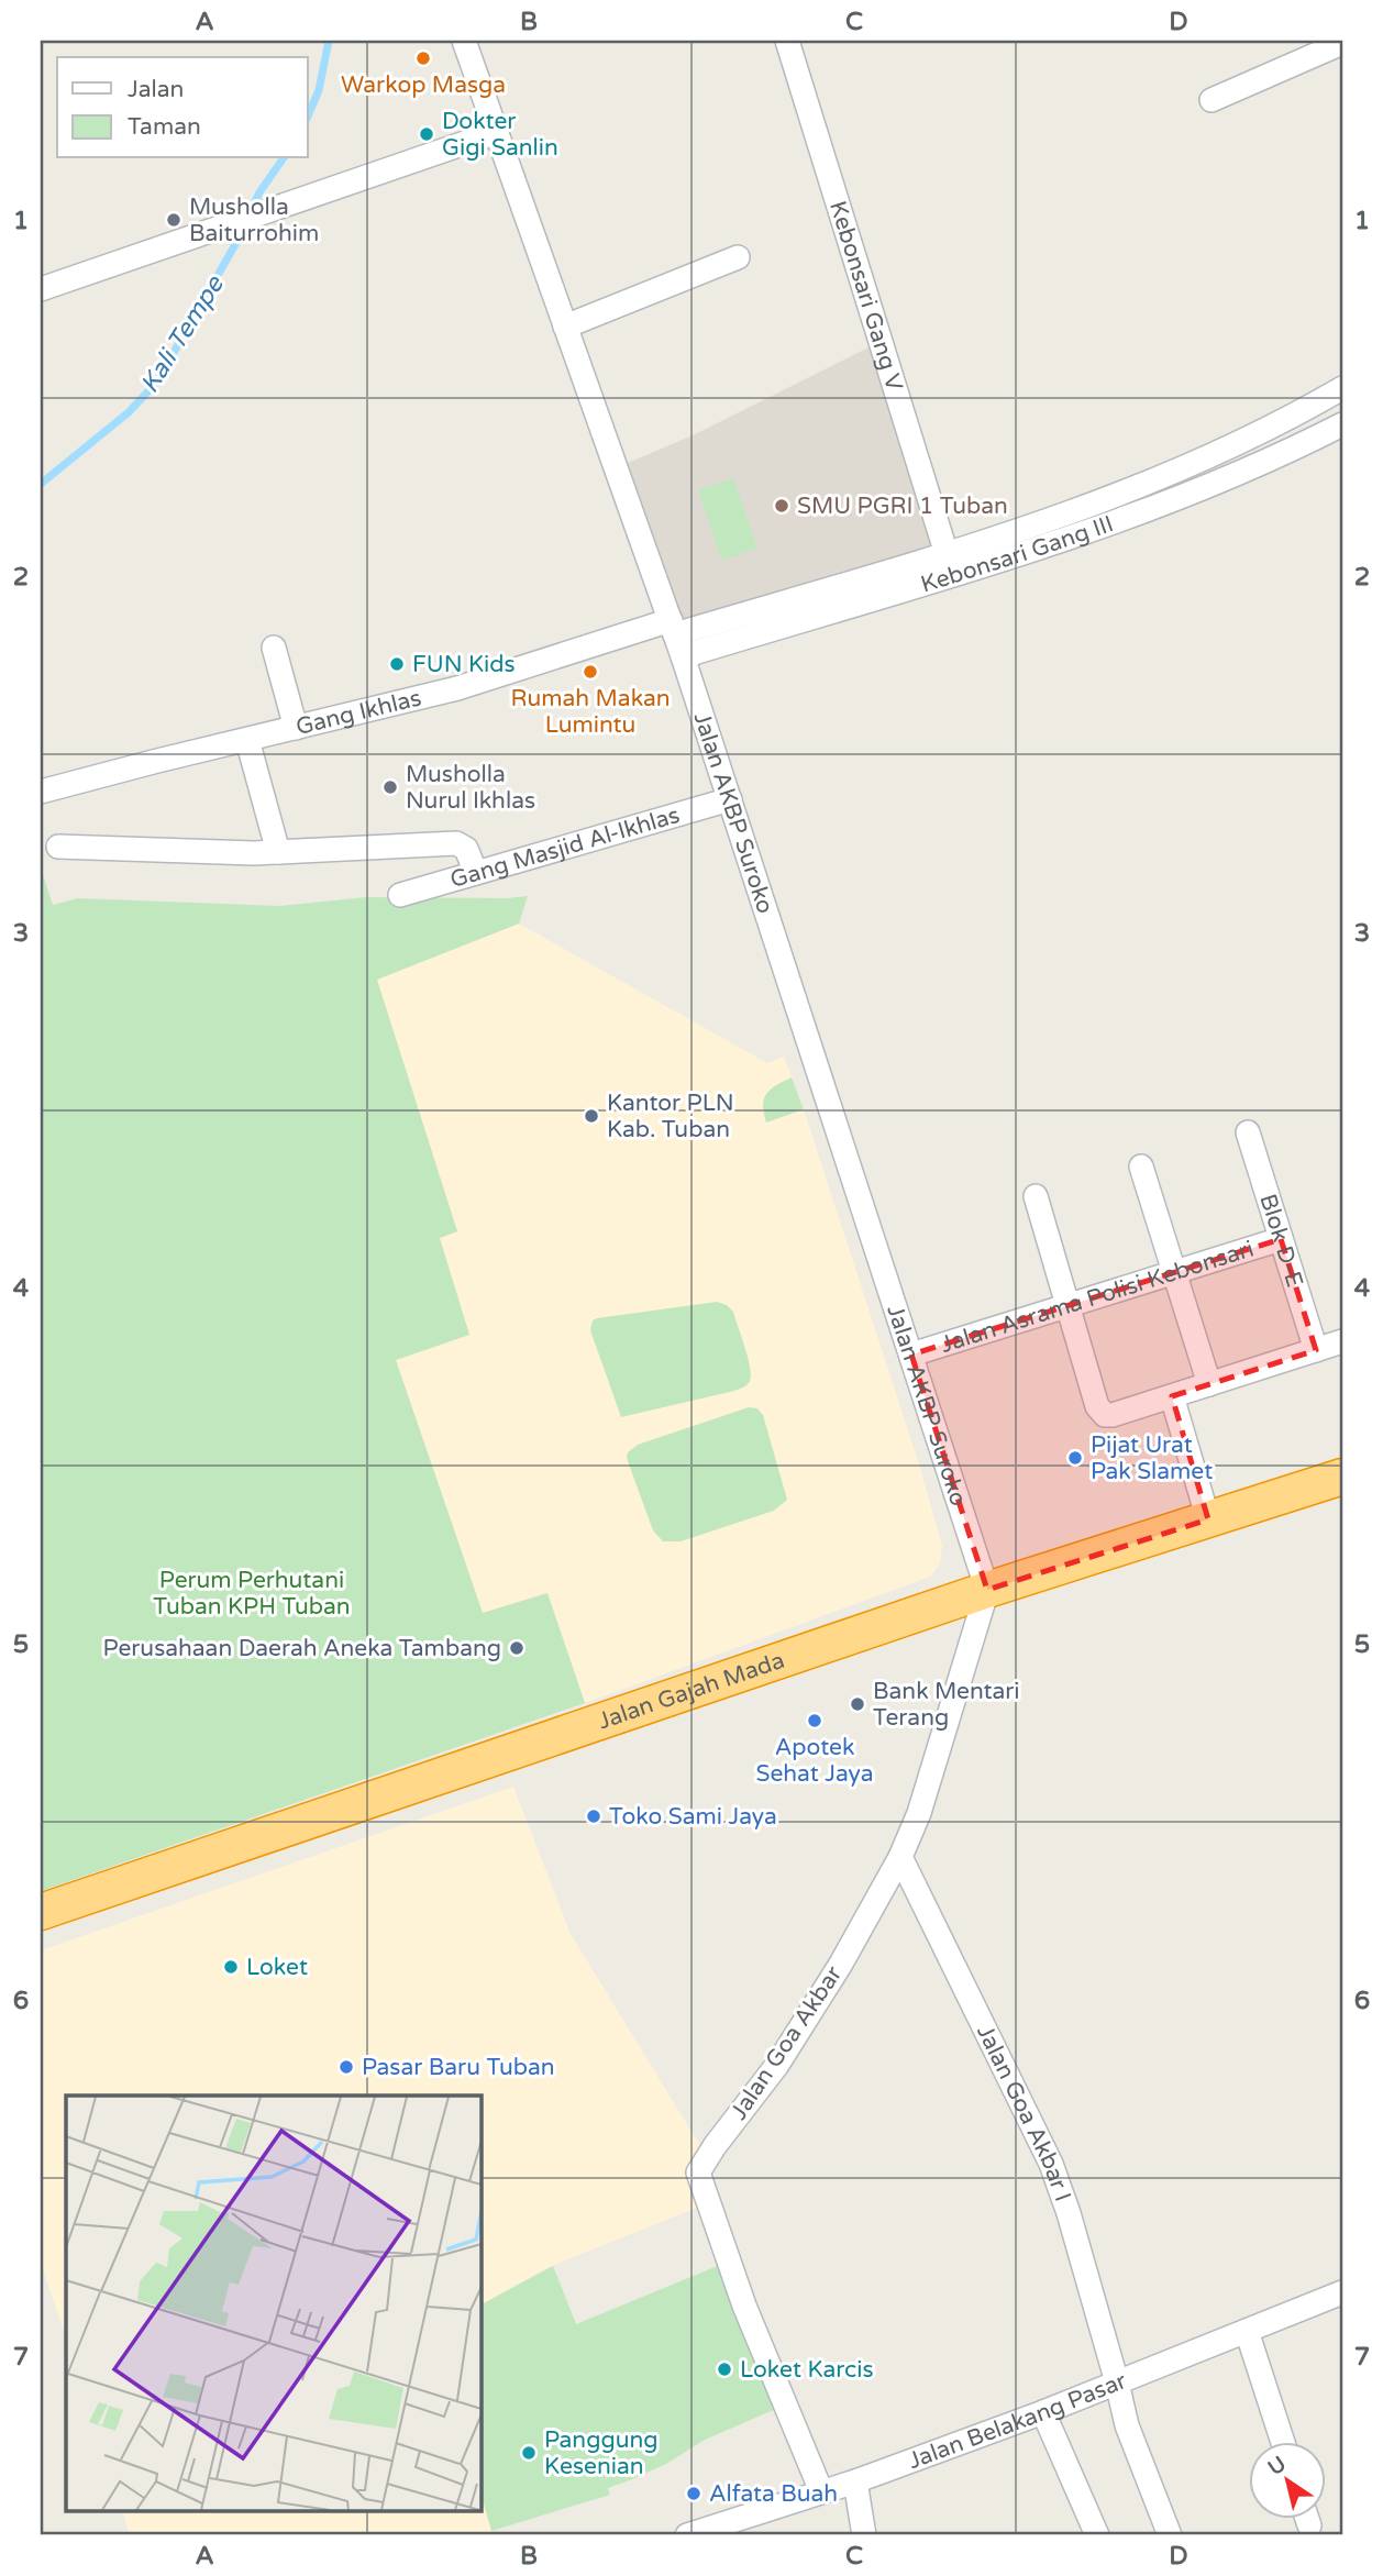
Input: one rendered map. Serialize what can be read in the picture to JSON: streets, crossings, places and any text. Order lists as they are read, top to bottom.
{
  "streets": {
    "highway": ["Jalan Gajah Mada"],
    "street": [
      "Kebonsari Gang V",
      "Kebonsari Gang III",
      "Gang Ikhlas",
      "Jalan AKBP Suroko",
      "Gang Masjid Al-Ikhlas",
      "Blok D-E",
      "Jalan Asrama Polisi Kebonsari",
      "Jalan Goa Akbar",
      "Jalan Goa Akbar I",
      "Jalan Belakang Pasar"
    ]
  },
  "crossings": [
    ["Kebonsari Gang V", "Kebonsari Gang III"],
    ["Kebonsari Gang III", "Gang Ikhlas"],
    ["Kebonsari Gang III", "Jalan AKBP Suroko"],
    ["Gang Ikhlas", "Jalan AKBP Suroko"],
    ["Jalan AKBP Suroko", "Gang Masjid Al-Ikhlas"],
    ["Jalan AKBP Suroko", "Jalan Asrama Polisi Kebonsari"],
    ["Jalan AKBP Suroko", "Jalan Gajah Mada"],
    ["Jalan AKBP Suroko", "Jalan Goa Akbar"],
    ["Blok D-E", "Jalan Asrama Polisi Kebonsari"],
    ["Jalan Gajah Mada", "Jalan Goa Akbar"],
    ["Jalan Goa Akbar", "Jalan Goa Akbar I"],
    ["Jalan Goa Akbar", "Jalan Belakang Pasar"],
    ["Jalan Goa Akbar I", "Jalan Belakang Pasar"]
  ],
  "water": ["Kali Tempe"],
  "parks": ["Perum Perhutani Tuban KPH Tuban"],
  "places": [
    "Warkop Masga",
    "Dokter Gigi Sanlin",
    "Musholla Baiturrohim",
    "SMU PGRI 1 Tuban",
    "FUN Kids",
    "Rumah Makan Lumintu",
    "Musholla Nurul Ikhlas",
    "Kantor PLN Kab. Tuban",
    "Pijat Urat Pak Slamet",
    "Perusahaan Daerah Aneka Tambang",
    "Bank Mentari Terang",
    "Apotek Sehat Jaya",
    "Toko Sami Jaya",
    "Loket",
    "Pasar Baru Tuban",
    "Loket Karcis",
    "Panggung Kesenian",
    "Alfata Buah"
  ],
  "legend": ["Jalan", "Taman"],
  "north": "top left",
  "grid": {
    "columns": [
      "A",
      "B",
      "C",
      "D"
    ],
    "rows": [
      "1",
      "2",
      "3",
      "4",
      "5",
      "6",
      "7"
    ]
  }
}
